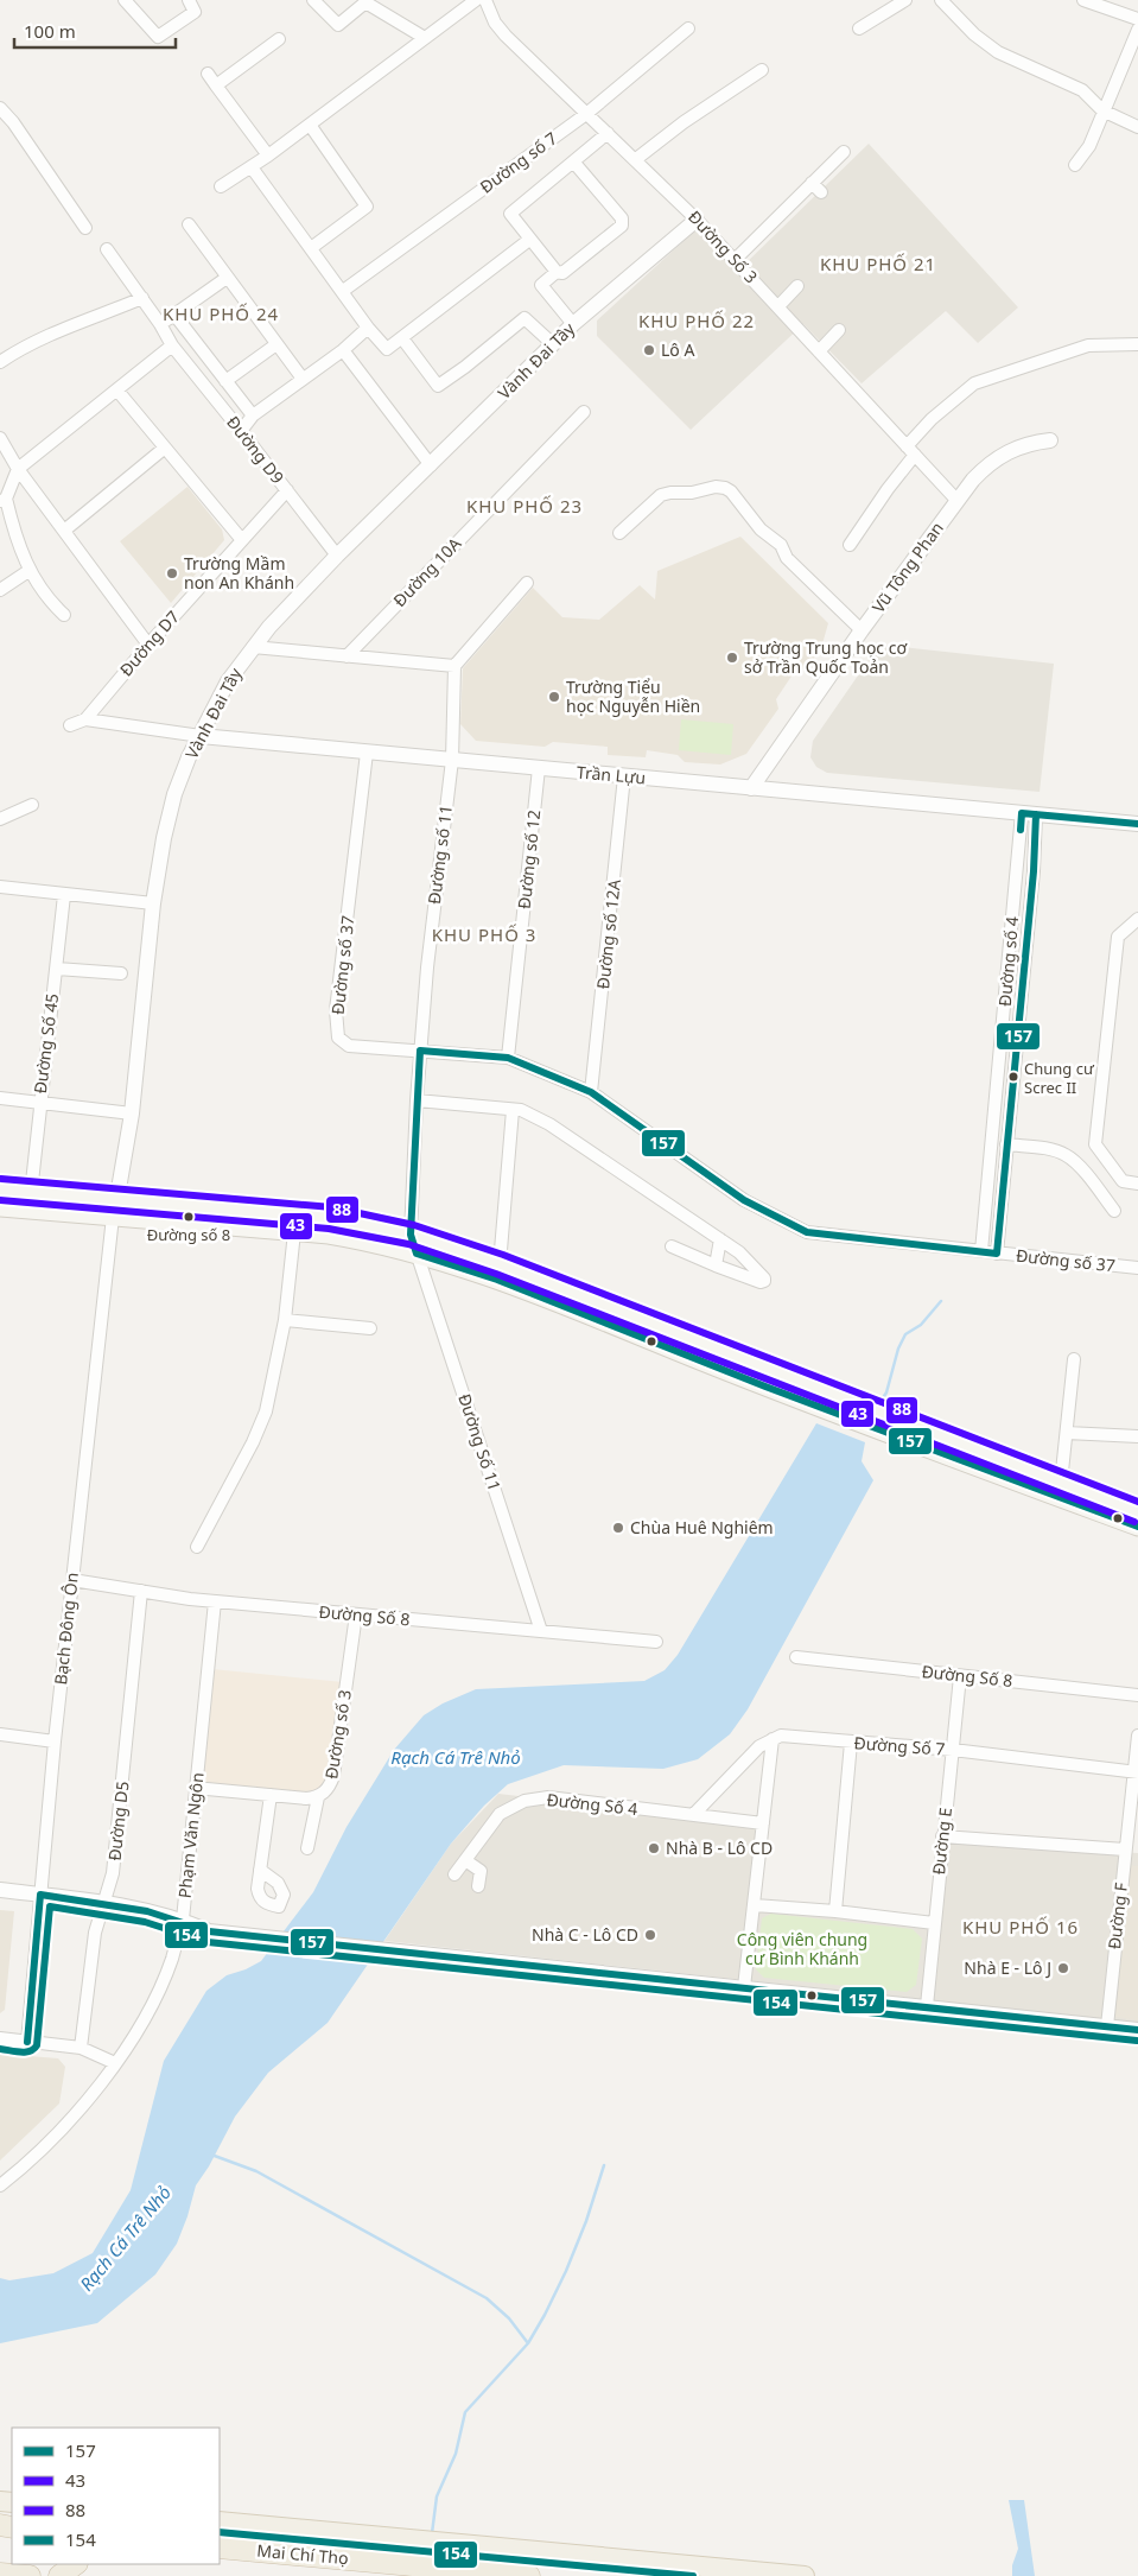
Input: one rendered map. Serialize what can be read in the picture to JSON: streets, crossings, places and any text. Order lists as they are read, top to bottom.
{
  "streets": {
    "highway": ["Mai Chí Thọ"],
    "street": [
      "Đường số 7",
      "Đường Số 3",
      "Vành Đai Tây",
      "Đường D9",
      "Vũ Tông Phan",
      "Đường 10A",
      "Đường D7",
      "Trần Lựu",
      "Đường số 11",
      "Đường số 12",
      "Đường số 12A",
      "Đường số 4",
      "Đường số 37",
      "Đường Số 45",
      "Đường Số 11",
      "Đường Số 8",
      "Bạch Đông Ôn",
      "Đường số 3",
      "Đường Số 7",
      "Đường Số 4",
      "Đường D5",
      "Phạm Văn Ngôn",
      "Đường E",
      "Đường F"
    ]
  },
  "crossings": [
    ["Đường số 7", "Đường Số 3"],
    ["Đường Số 3", "Vành Đai Tây"],
    ["Đường Số 3", "Vũ Tông Phan"],
    ["Vành Đai Tây", "Đường D9"],
    ["Vành Đai Tây", "Trần Lựu"],
    ["Vành Đai Tây", "Bạch Đông Ôn"],
    ["Đường D9", "Đường D7"],
    ["Vũ Tông Phan", "Trần Lựu"],
    ["Trần Lựu", "Đường số 11"],
    ["Trần Lựu", "Đường số 12"],
    ["Trần Lựu", "Đường số 12A"],
    ["Trần Lựu", "Đường số 4"],
    ["Trần Lựu", "Đường số 37"],
    ["Đường số 11", "Đường số 37"],
    ["Đường số 11", "Đường Số 11"],
    ["Đường số 12", "Đường số 37"],
    ["Đường số 12A", "Đường số 37"],
    ["Đường số 4", "Đường số 37"],
    ["Đường Số 11", "Đường Số 8"],
    ["Đường Số 8", "Bạch Đông Ôn"],
    ["Đường Số 8", "Đường số 3"],
    ["Đường Số 8", "Đường D5"],
    ["Đường Số 8", "Phạm Văn Ngôn"],
    ["Đường Số 8", "Đường E"],
    ["Đường số 3", "Phạm Văn Ngôn"],
    ["Đường Số 7", "Đường E"],
    ["Đường Số 7", "Đường F"]
  ],
  "districts": [
    "KHU PHỐ 21",
    "KHU PHỐ 24",
    "KHU PHỐ 22",
    "KHU PHỐ 23",
    "KHU PHỐ 3",
    "KHU PHỐ 16"
  ],
  "water": ["Rạch Cá Trê Nhỏ"],
  "parks": ["Công viên chung cư Bình Khánh"],
  "places": [
    "Lô A",
    "Trường Mầm non An Khánh",
    "Trường Trung học cơ sở Trần Quốc Toản",
    "Trường Tiểu học Nguyễn Hiền",
    "Chung cư Screc II",
    "Đường số 8",
    "Chùa Huê Nghiêm",
    "Nhà B - Lô CD",
    "Nhà C - Lô CD",
    "Nhà E - Lô J"
  ],
  "lines": [
    "transit line 157",
    "transit line 88",
    "transit line 43",
    "transit line 154"
  ],
  "legend": [
    "157",
    "43",
    "88",
    "154"
  ],
  "scale_bar": "100 m"
}
